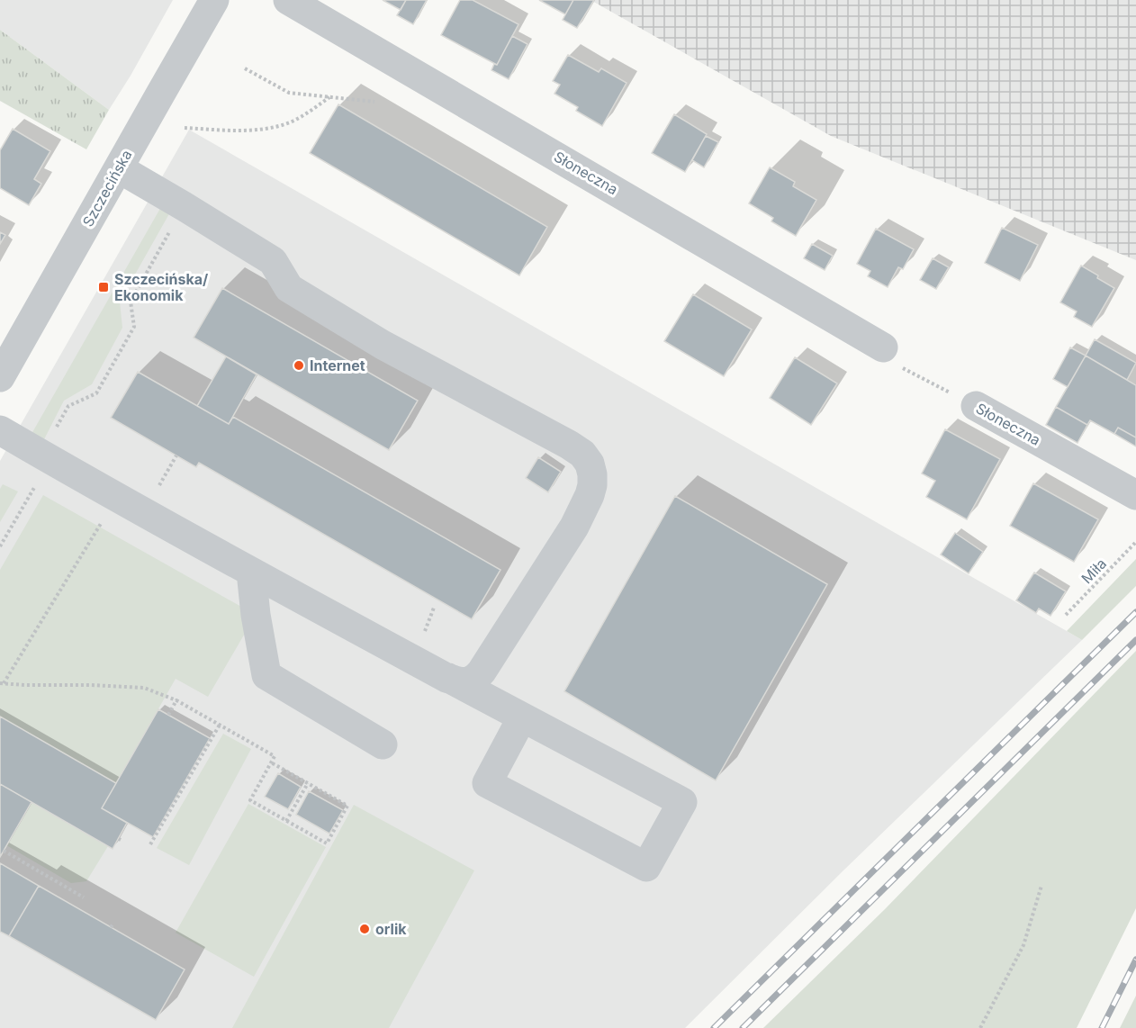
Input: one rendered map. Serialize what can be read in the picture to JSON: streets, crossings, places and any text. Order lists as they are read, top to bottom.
{
  "streets": {
    "street": ["Słoneczna", "Szczecińska"],
    "path": ["Miła"]
  },
  "places": {
    "transit": ["Szczecińska/ Ekonomik"],
    "other": ["Internet", "orlik"]
  }
}
